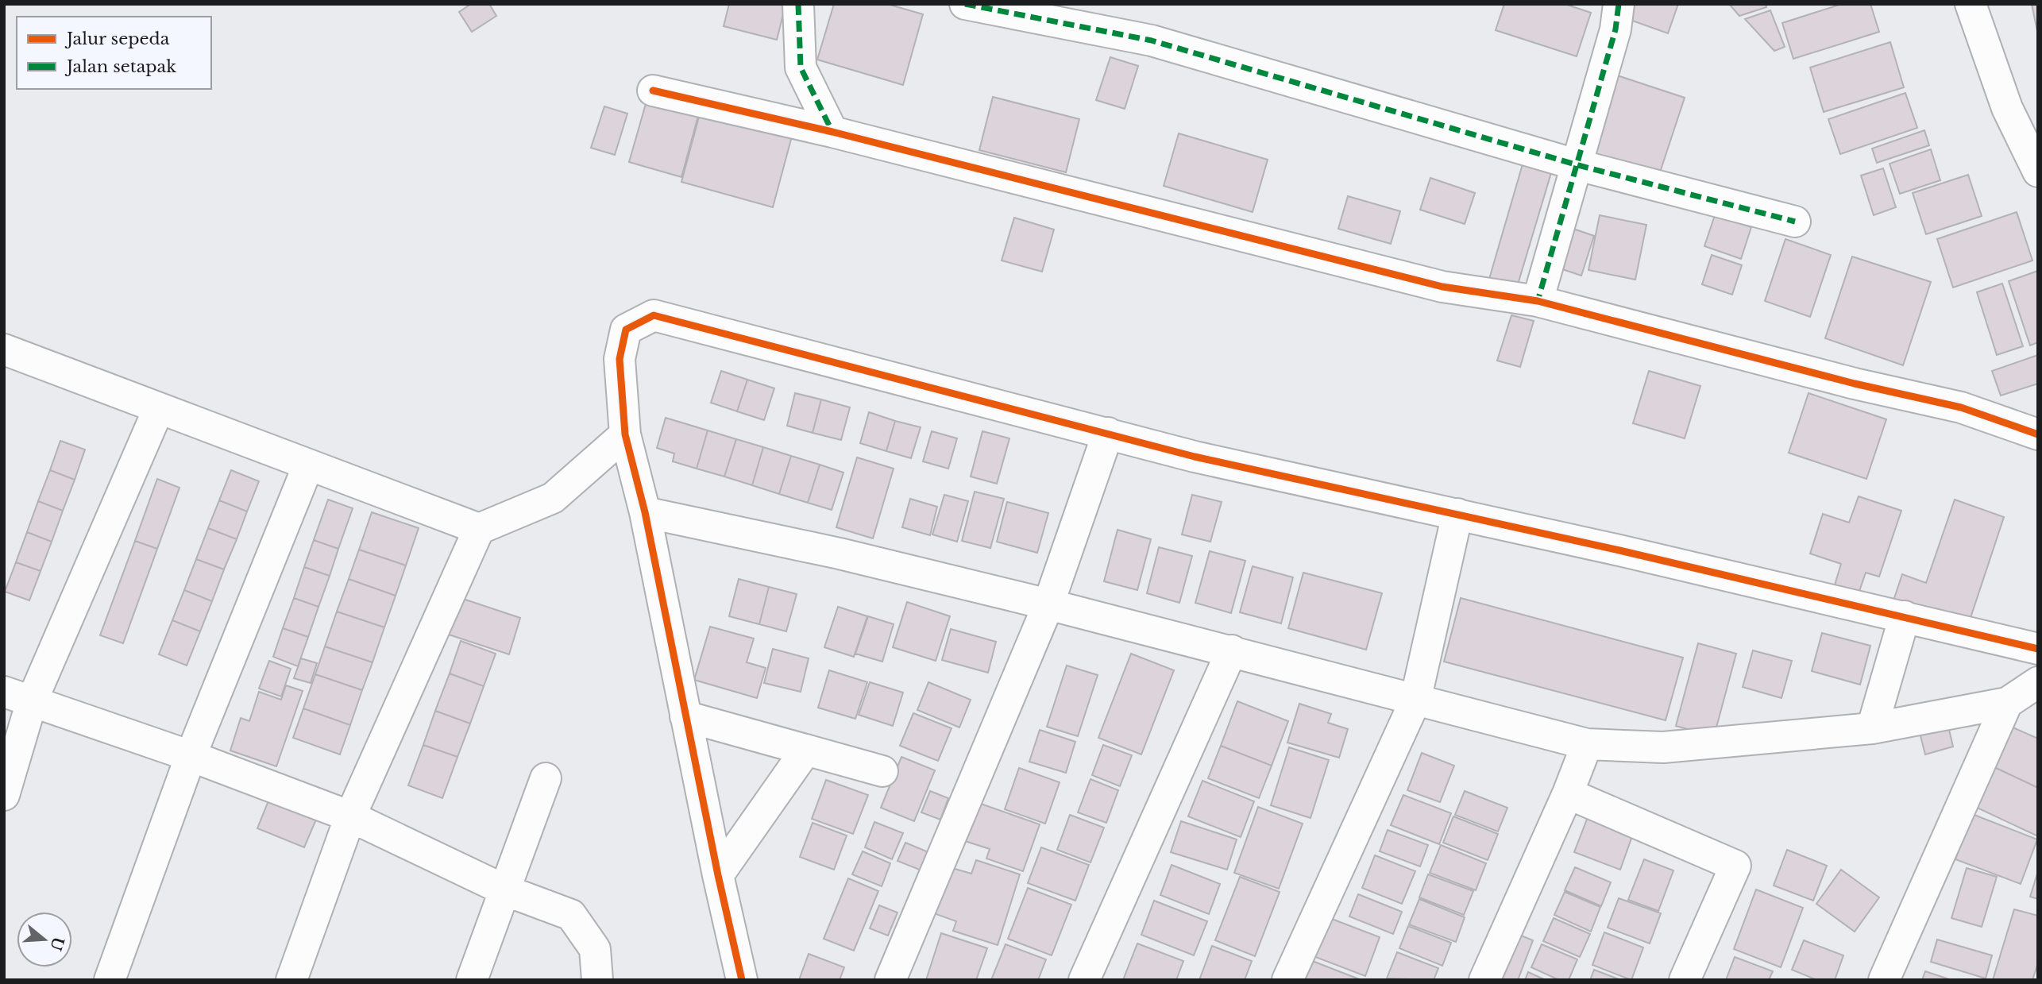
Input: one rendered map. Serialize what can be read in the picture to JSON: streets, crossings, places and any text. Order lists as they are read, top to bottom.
{
  "legend": ["Jalur sepeda", "Jalan setapak"],
  "north": "right"
}
